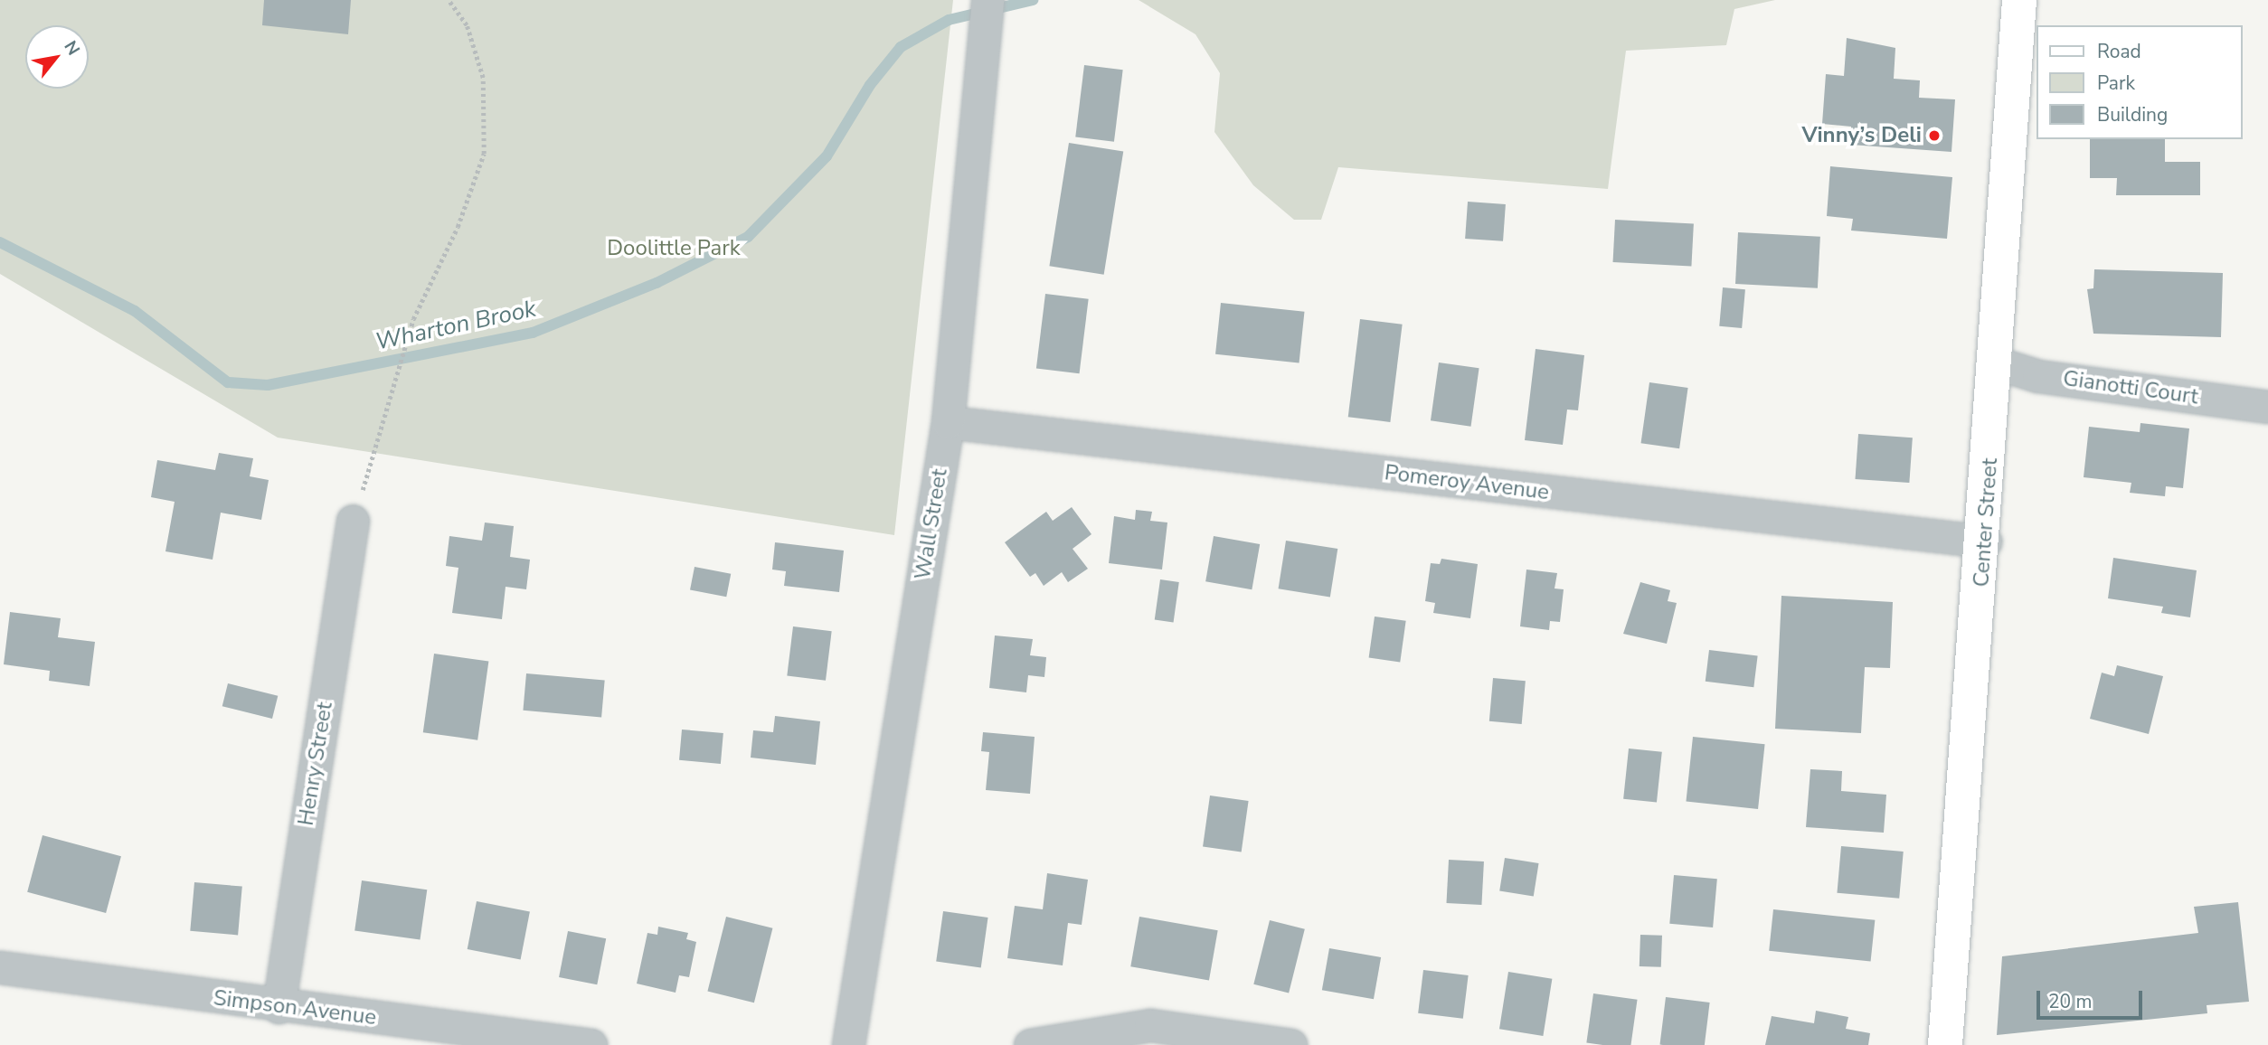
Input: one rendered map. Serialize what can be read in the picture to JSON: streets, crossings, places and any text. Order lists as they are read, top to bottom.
{
  "streets": {
    "main road": ["Center Street"],
    "street": [
      "Gianotti Court",
      "Pomeroy Avenue",
      "Wall Street",
      "Henry Street",
      "Simpson Avenue"
    ]
  },
  "crossings": [
    ["Gianotti Court", "Center Street"],
    ["Pomeroy Avenue", "Center Street"],
    ["Pomeroy Avenue", "Wall Street"],
    ["Henry Street", "Simpson Avenue"]
  ],
  "water": ["Wharton Brook"],
  "parks": ["Doolittle Park"],
  "places": ["Vinny’s Deli"],
  "legend": ["Road", "Park", "Building"],
  "scale_bar": "20 m",
  "north": "top right"
}
